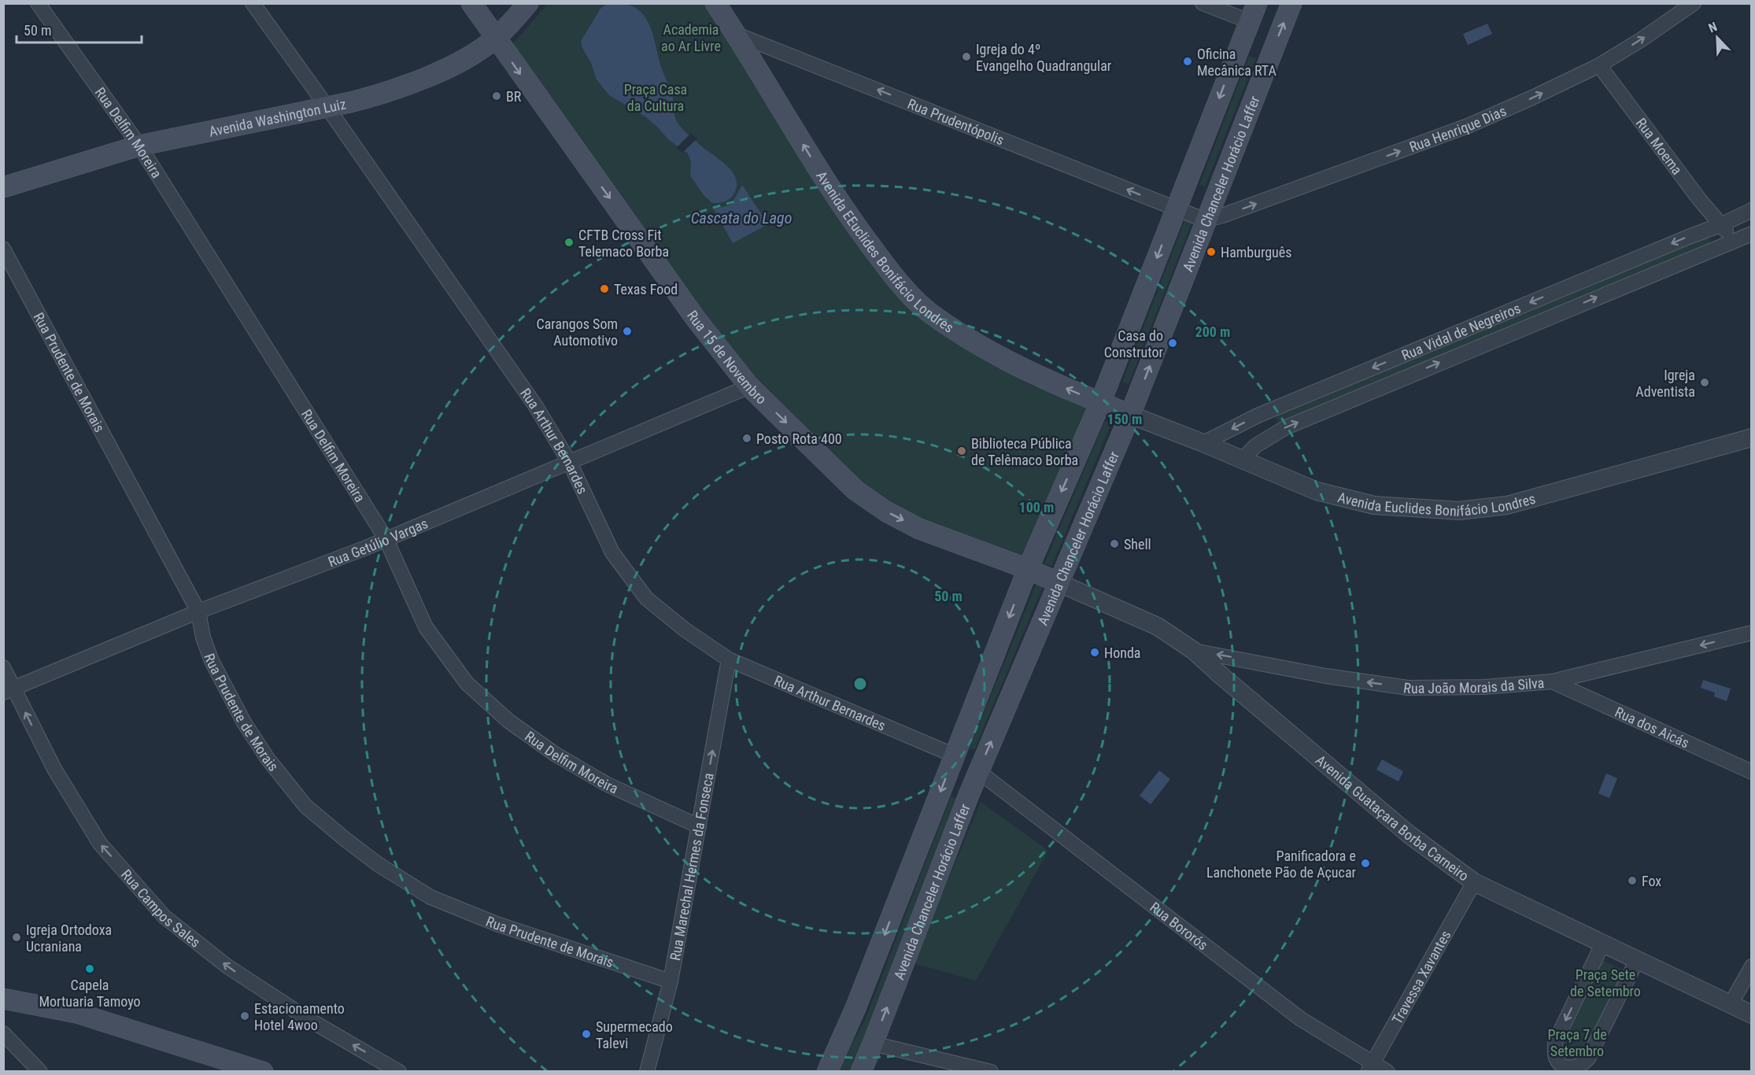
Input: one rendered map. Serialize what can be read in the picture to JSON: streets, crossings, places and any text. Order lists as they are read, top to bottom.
{
  "streets": {
    "main road": [
      "Avenida Washington Luiz",
      "Avenida Chanceler Horácio Laffer",
      "Avenida EEuclides Bonifácio Londres",
      "Rua 15 de Novembro"
    ],
    "street": [
      "Rua Prudentópolis",
      "Rua Henrique Dias",
      "Rua Delfim Moreira",
      "Rua Moema",
      "Rua Vidal de Negreiros",
      "Rua Prudente de Morais",
      "Rua Arthur Bernardes",
      "Avenida Euclides Bonifácio Londres",
      "Rua Getúlio Vargas",
      "Rua João Morais da Silva",
      "Rua dos Aicás",
      "Avenida Guataçara Borba Carneiro",
      "Rua Marechal Hermes da Fonseca",
      "Rua Campos Sales",
      "Rua Bororós",
      "Travessa Xavantes"
    ]
  },
  "crossings": [
    ["Avenida Washington Luiz", "Rua Delfim Moreira"],
    ["Avenida Washington Luiz", "Rua 15 de Novembro"],
    ["Avenida Washington Luiz", "Rua Arthur Bernardes"],
    ["Rua Prudentópolis", "Rua Henrique Dias"],
    ["Rua Prudentópolis", "Avenida Chanceler Horácio Laffer"],
    ["Rua Prudentópolis", "Avenida EEuclides Bonifácio Londres"],
    ["Rua Henrique Dias", "Rua Moema"],
    ["Rua Henrique Dias", "Avenida Chanceler Horácio Laffer"],
    ["Rua Delfim Moreira", "Rua Getúlio Vargas"],
    ["Rua Delfim Moreira", "Rua Marechal Hermes da Fonseca"],
    ["Rua Moema", "Rua Vidal de Negreiros"],
    ["Avenida Chanceler Horácio Laffer", "Avenida EEuclides Bonifácio Londres"],
    ["Avenida Chanceler Horácio Laffer", "Rua 15 de Novembro"],
    ["Avenida Chanceler Horácio Laffer", "Rua Arthur Bernardes"],
    ["Avenida Chanceler Horácio Laffer", "Avenida Euclides Bonifácio Londres"],
    ["Avenida Chanceler Horácio Laffer", "Avenida Guataçara Borba Carneiro"],
    ["Avenida Chanceler Horácio Laffer", "Rua Bororós"],
    ["Avenida EEuclides Bonifácio Londres", "Avenida Euclides Bonifácio Londres"],
    ["Rua Vidal de Negreiros", "Avenida Euclides Bonifácio Londres"],
    ["Rua 15 de Novembro", "Rua Getúlio Vargas"],
    ["Rua 15 de Novembro", "Avenida Guataçara Borba Carneiro"],
    ["Rua Prudente de Morais", "Rua Getúlio Vargas"],
    ["Rua Prudente de Morais", "Rua Marechal Hermes da Fonseca"],
    ["Rua Arthur Bernardes", "Rua Getúlio Vargas"],
    ["Rua Arthur Bernardes", "Rua Marechal Hermes da Fonseca"],
    ["Rua Getúlio Vargas", "Rua Campos Sales"],
    ["Rua João Morais da Silva", "Rua dos Aicás"],
    ["Rua João Morais da Silva", "Avenida Guataçara Borba Carneiro"],
    ["Avenida Guataçara Borba Carneiro", "Travessa Xavantes"],
    ["Rua Bororós", "Travessa Xavantes"]
  ],
  "one_way": [
    "Rua Prudentópolis",
    "Rua Henrique Dias",
    "Avenida EEuclides Bonifácio Londres",
    "Rua 15 de Novembro",
    "Rua João Morais da Silva",
    "Rua Marechal Hermes da Fonseca",
    "Rua Campos Sales"
  ],
  "water": ["Cascata do Lago"],
  "parks": [
    "Academia ao Ar Livre",
    "Praça Casa da Cultura",
    "Praça Sete de Setembro",
    "Praça 7 de Setembro"
  ],
  "places": [
    "Igreja do 4º Evangelho Quadrangular",
    "Oficina Mecânica RTA",
    "BR",
    "CFTB Cross Fit Telemaco Borba",
    "Hamburguês",
    "Texas Food",
    "Carangos Som Automotivo",
    "Casa do Construtor",
    "Igreja Adventista",
    "Posto Rota 400",
    "Biblioteca Pública de Telêmaco Borba",
    "Shell",
    "Honda",
    "Panificadora e Lanchonete Pão de Açucar",
    "Fox",
    "Igreja Ortodoxa Ucraniana",
    "Capela Mortuaria Tamoyo",
    "Estacionamento Hotel 4woo",
    "Supermecado Talevi"
  ],
  "scale_bar": "50 m",
  "north": "top left",
  "rings": [
    "200 m",
    "150 m",
    "100 m",
    "50 m"
  ]
}
